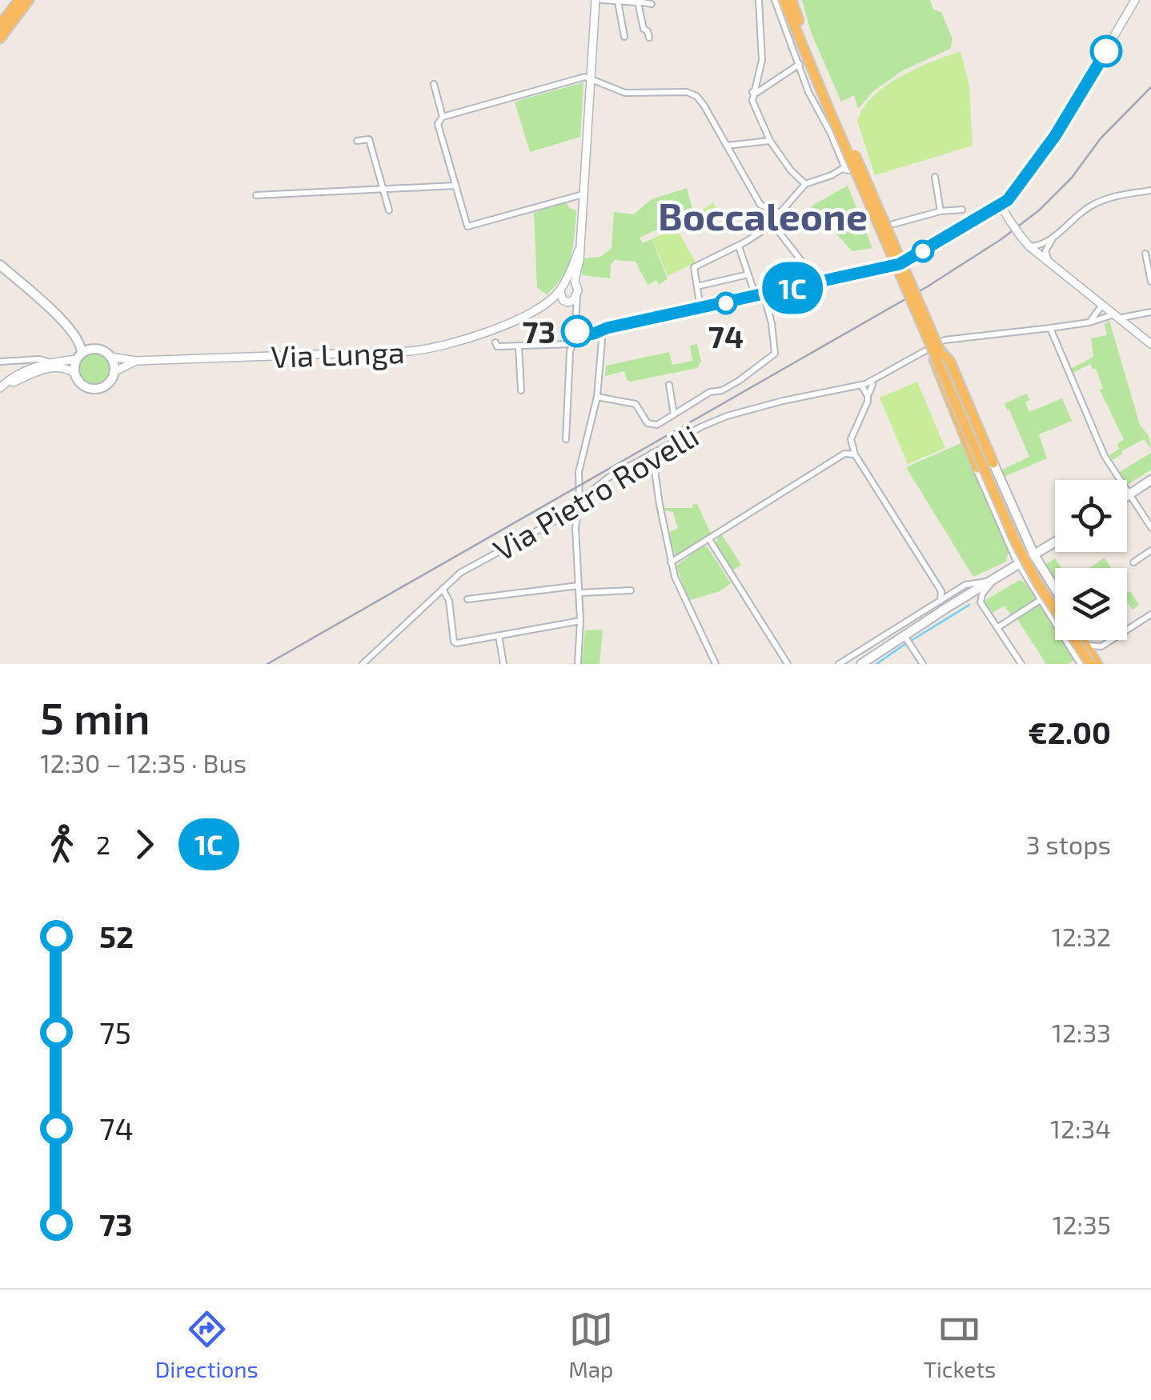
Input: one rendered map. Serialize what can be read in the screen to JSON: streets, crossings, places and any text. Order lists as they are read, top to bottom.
{
  "streets": {
    "main road": ["Via Lunga"],
    "street": ["Via Pietro Rovelli"]
  },
  "districts": ["Boccaleone"],
  "places": ["74", "73"],
  "lines": ["bus line 1C"],
  "page": {
    "on_map": "1C",
    "heading": ["5 min", "12:30 – 12:35 · Bus", "€2.00"],
    "legs": ["2", "1C", "3 stops"],
    "list": [
      {
        "name": "52",
        "value": "12:32"
      },
      {
        "name": "75",
        "value": "12:33"
      },
      {
        "name": "74",
        "value": "12:34"
      },
      {
        "name": "73",
        "value": "12:35"
      }
    ],
    "tabs": ["Directions", "Map", "Tickets"]
  }
}
